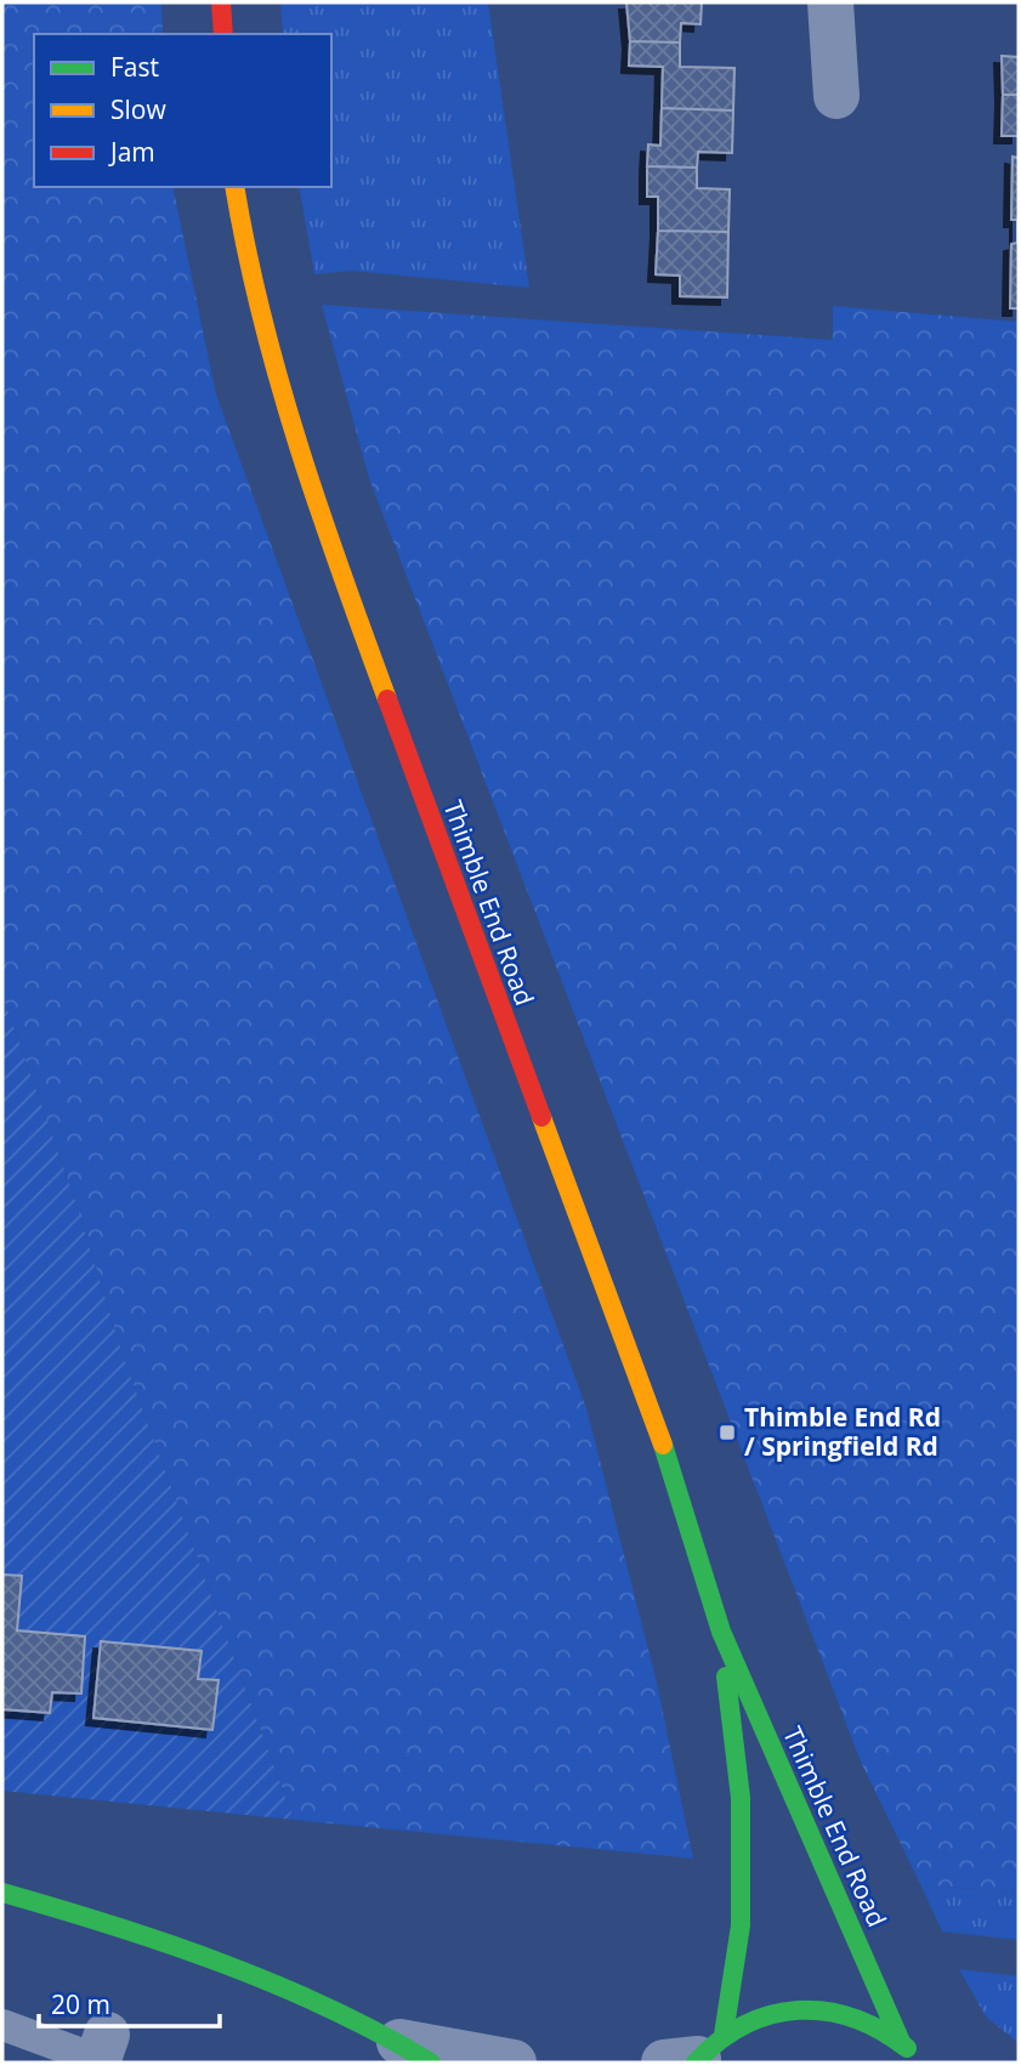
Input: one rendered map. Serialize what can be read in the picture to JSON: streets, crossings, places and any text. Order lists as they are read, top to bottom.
{
  "streets": {
    "street": ["Thimble End Road"]
  },
  "places": {
    "transit": ["Thimble End Rd / Springfield Rd"]
  },
  "legend": ["Fast", "Slow", "Jam"],
  "scale_bar": "20 m"
}
